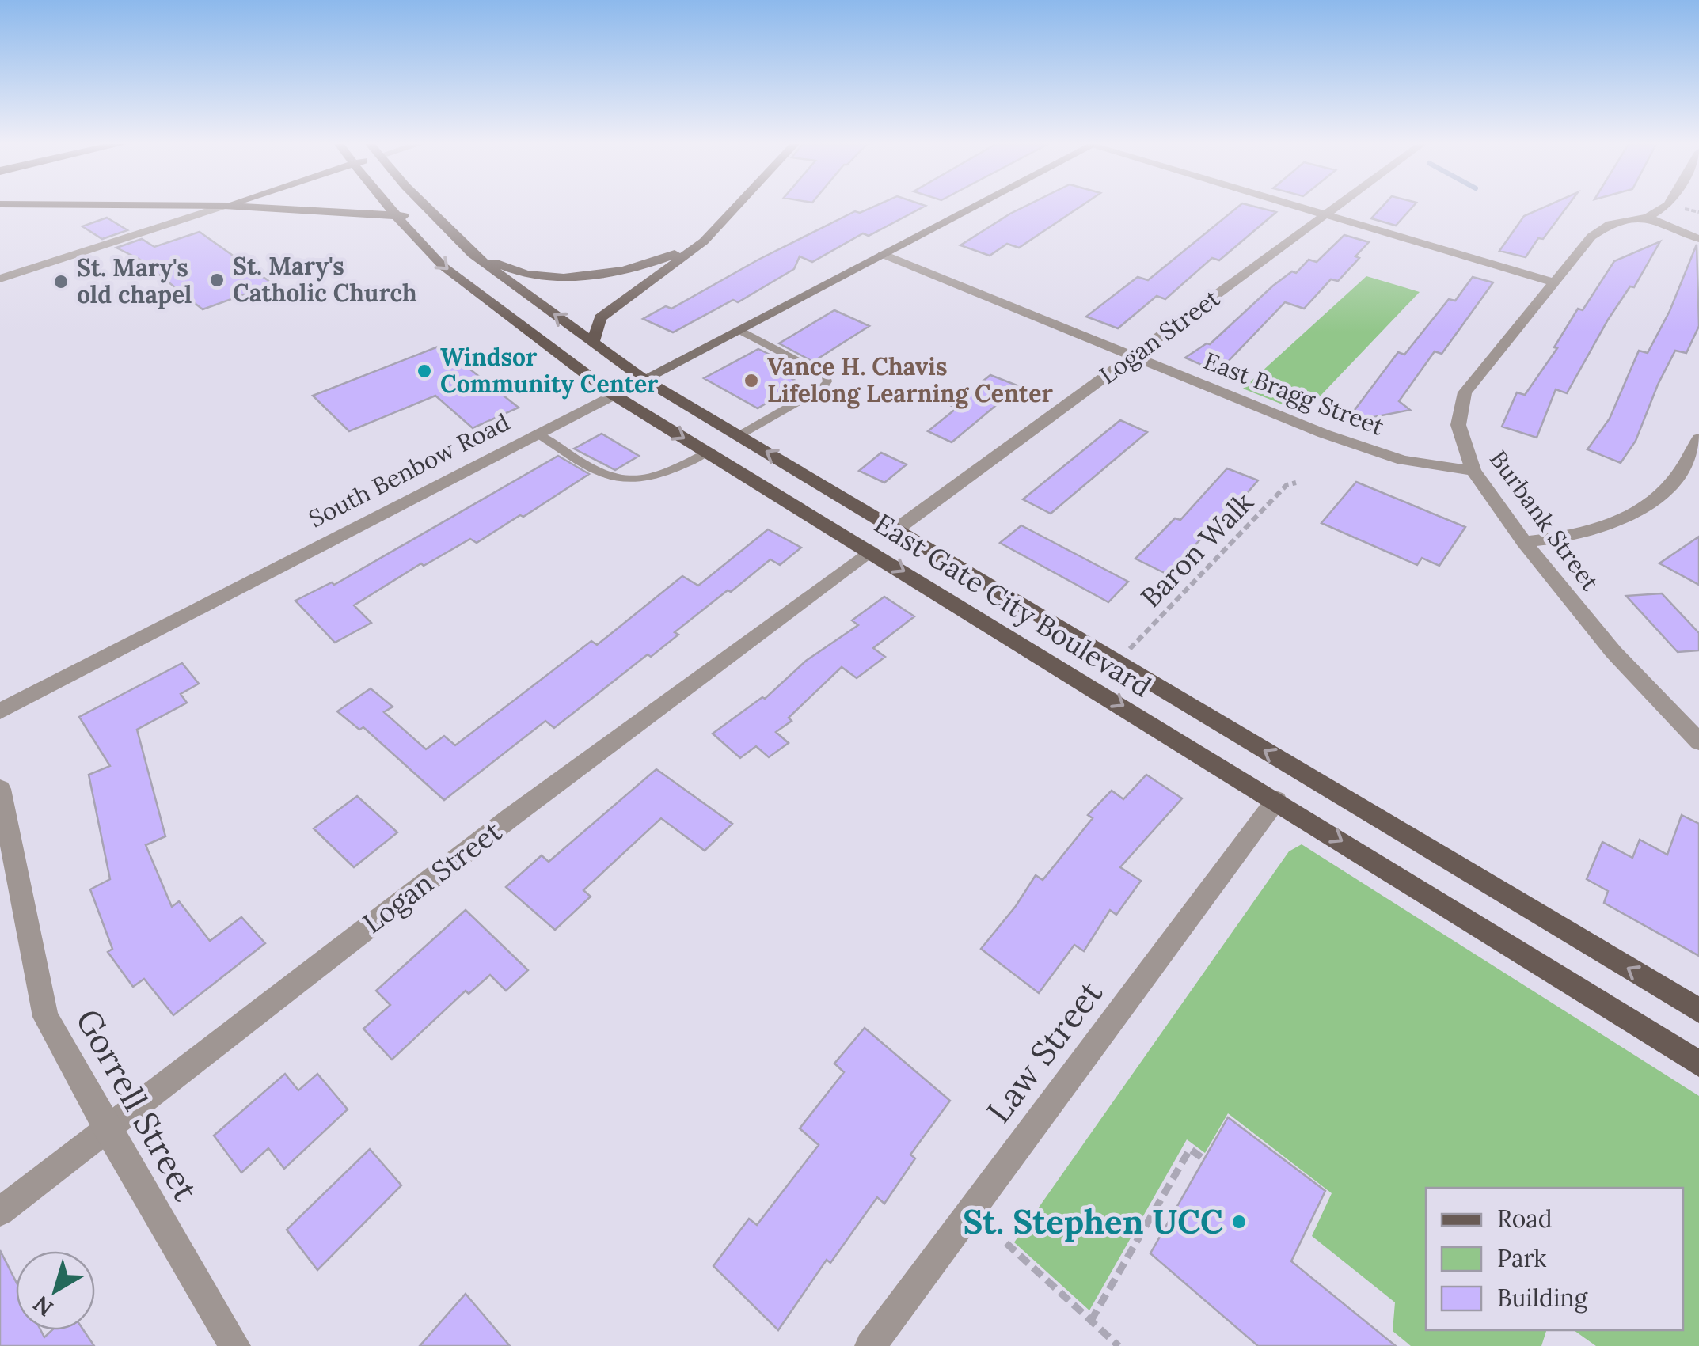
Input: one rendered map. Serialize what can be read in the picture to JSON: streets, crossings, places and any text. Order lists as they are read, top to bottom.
{
  "streets": {
    "main road": ["South Benbow Road", "East Gate City Boulevard"],
    "street": [
      "Logan Street",
      "East Bragg Street",
      "Burbank Street",
      "Law Street",
      "Gorrell Street"
    ],
    "path": ["Baron Walk"]
  },
  "crossings": [
    ["Logan Street", "East Bragg Street"],
    ["Logan Street", "East Gate City Boulevard"],
    ["Logan Street", "Gorrell Street"],
    ["East Bragg Street", "South Benbow Road"],
    ["East Bragg Street", "Burbank Street"],
    ["South Benbow Road", "East Gate City Boulevard"],
    ["East Gate City Boulevard", "Law Street"]
  ],
  "places": [
    "St. Mary's Catholic Church",
    "St. Mary's old chapel",
    "Windsor Community Center",
    "Vance H. Chavis Lifelong Learning Center",
    "St. Stephen UCC"
  ],
  "legend": ["Road", "Park", "Building"],
  "north": "bottom left"
}
